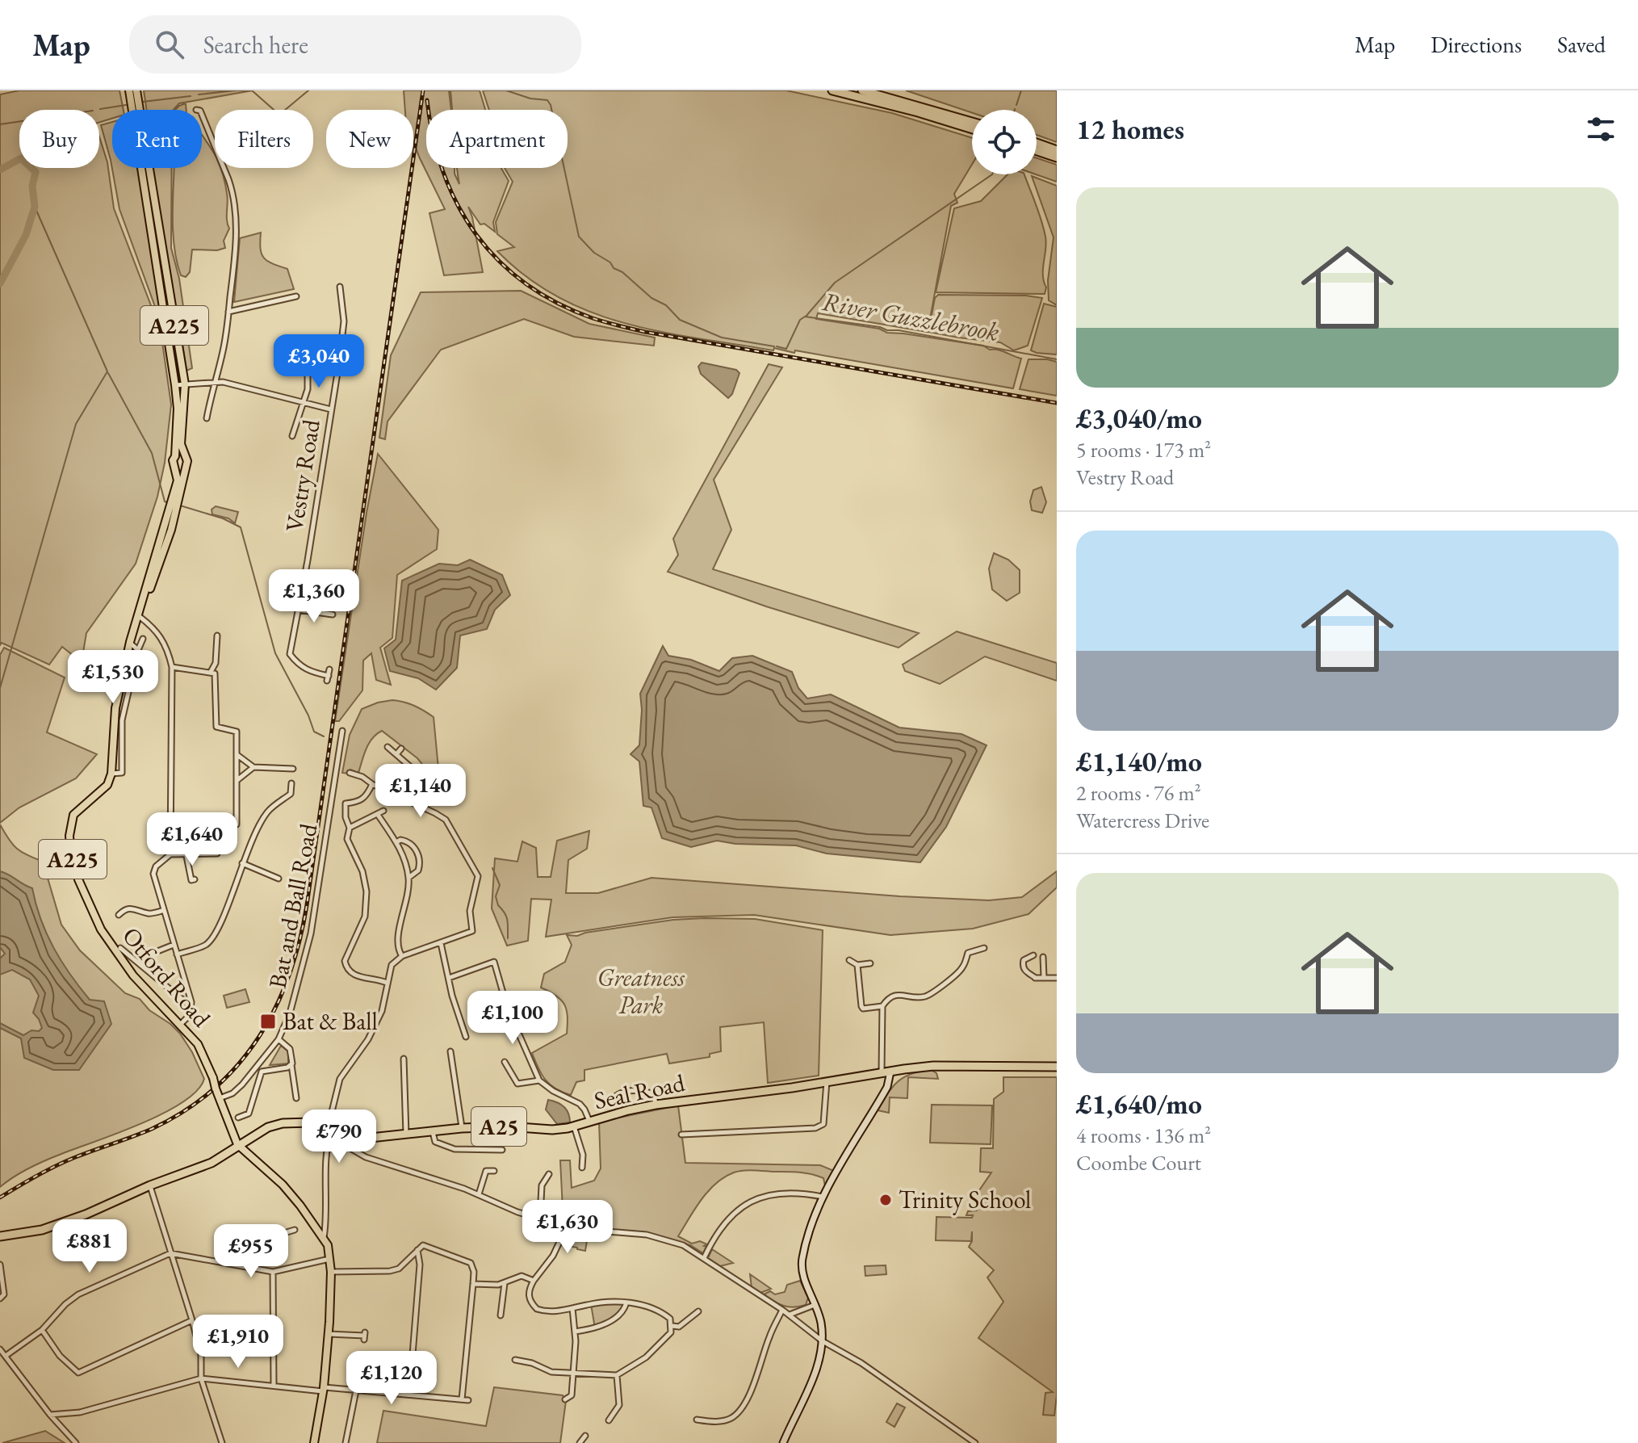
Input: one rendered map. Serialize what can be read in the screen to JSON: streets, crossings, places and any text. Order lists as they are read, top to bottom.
{
  "streets": {
    "highway": ["Seal Road", "A25"],
    "main road": ["A225", "Otford Road"],
    "street": ["Vestry Road", "Bat and Ball Road"]
  },
  "crossings": [
    ["A225", "Vestry Road"],
    ["A225", "Otford Road"],
    ["A225", "Seal Road"],
    ["A225", "A25"],
    ["Bat and Ball Road", "Otford Road"],
    ["Otford Road", "Seal Road"],
    ["Otford Road", "A25"],
    ["Seal Road", "A25"]
  ],
  "water": ["River Guzzlebrook"],
  "parks": ["Greatness Park"],
  "places": {
    "transit": ["Bat & Ball"],
    "other": ["Trinity School"]
  },
  "page": {
    "header": "Map",
    "search": "Search here",
    "nav": ["Map", "Directions", "Saved"],
    "heading": "12 homes",
    "chip": [
      "Buy",
      "Rent",
      "Filters",
      "New",
      "Apartment"
    ],
    "list": [
      {
        "name": "£3,040/mo",
        "note": "5 rooms · 173 m² · Vestry Road"
      },
      {
        "name": "£1,140/mo",
        "note": "2 rooms · 76 m² · Watercress Drive"
      },
      {
        "name": "£1,640/mo",
        "note": "4 rooms · 136 m² · Coombe Court"
      }
    ],
    "price": [
      "£3,040",
      "£1,360",
      "£1,530",
      "£1,140",
      "£1,640",
      "£1,100",
      "£790",
      "£1,630",
      "£881",
      "£955",
      "£1,910",
      "£1,120"
    ]
  }
}
